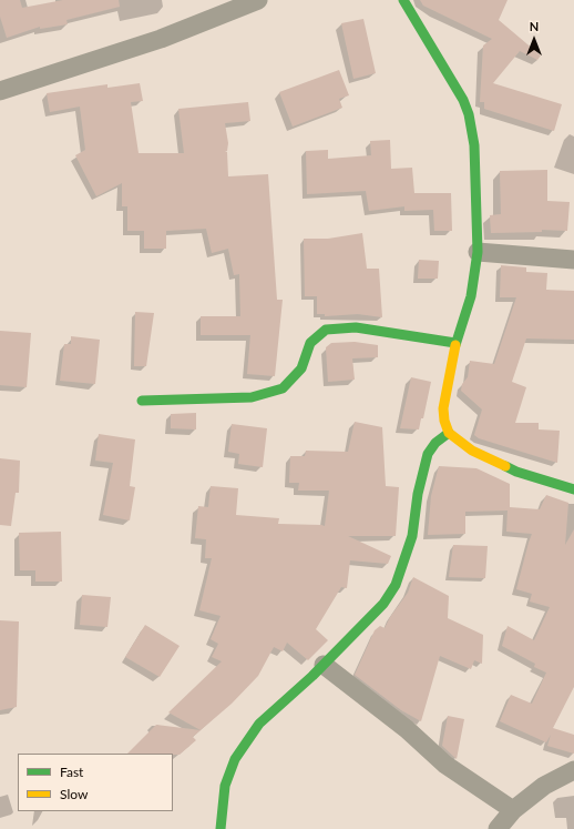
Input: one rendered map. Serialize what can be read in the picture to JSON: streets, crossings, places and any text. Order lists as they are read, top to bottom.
{
  "legend": ["Fast", "Slow"],
  "north": "top"
}
